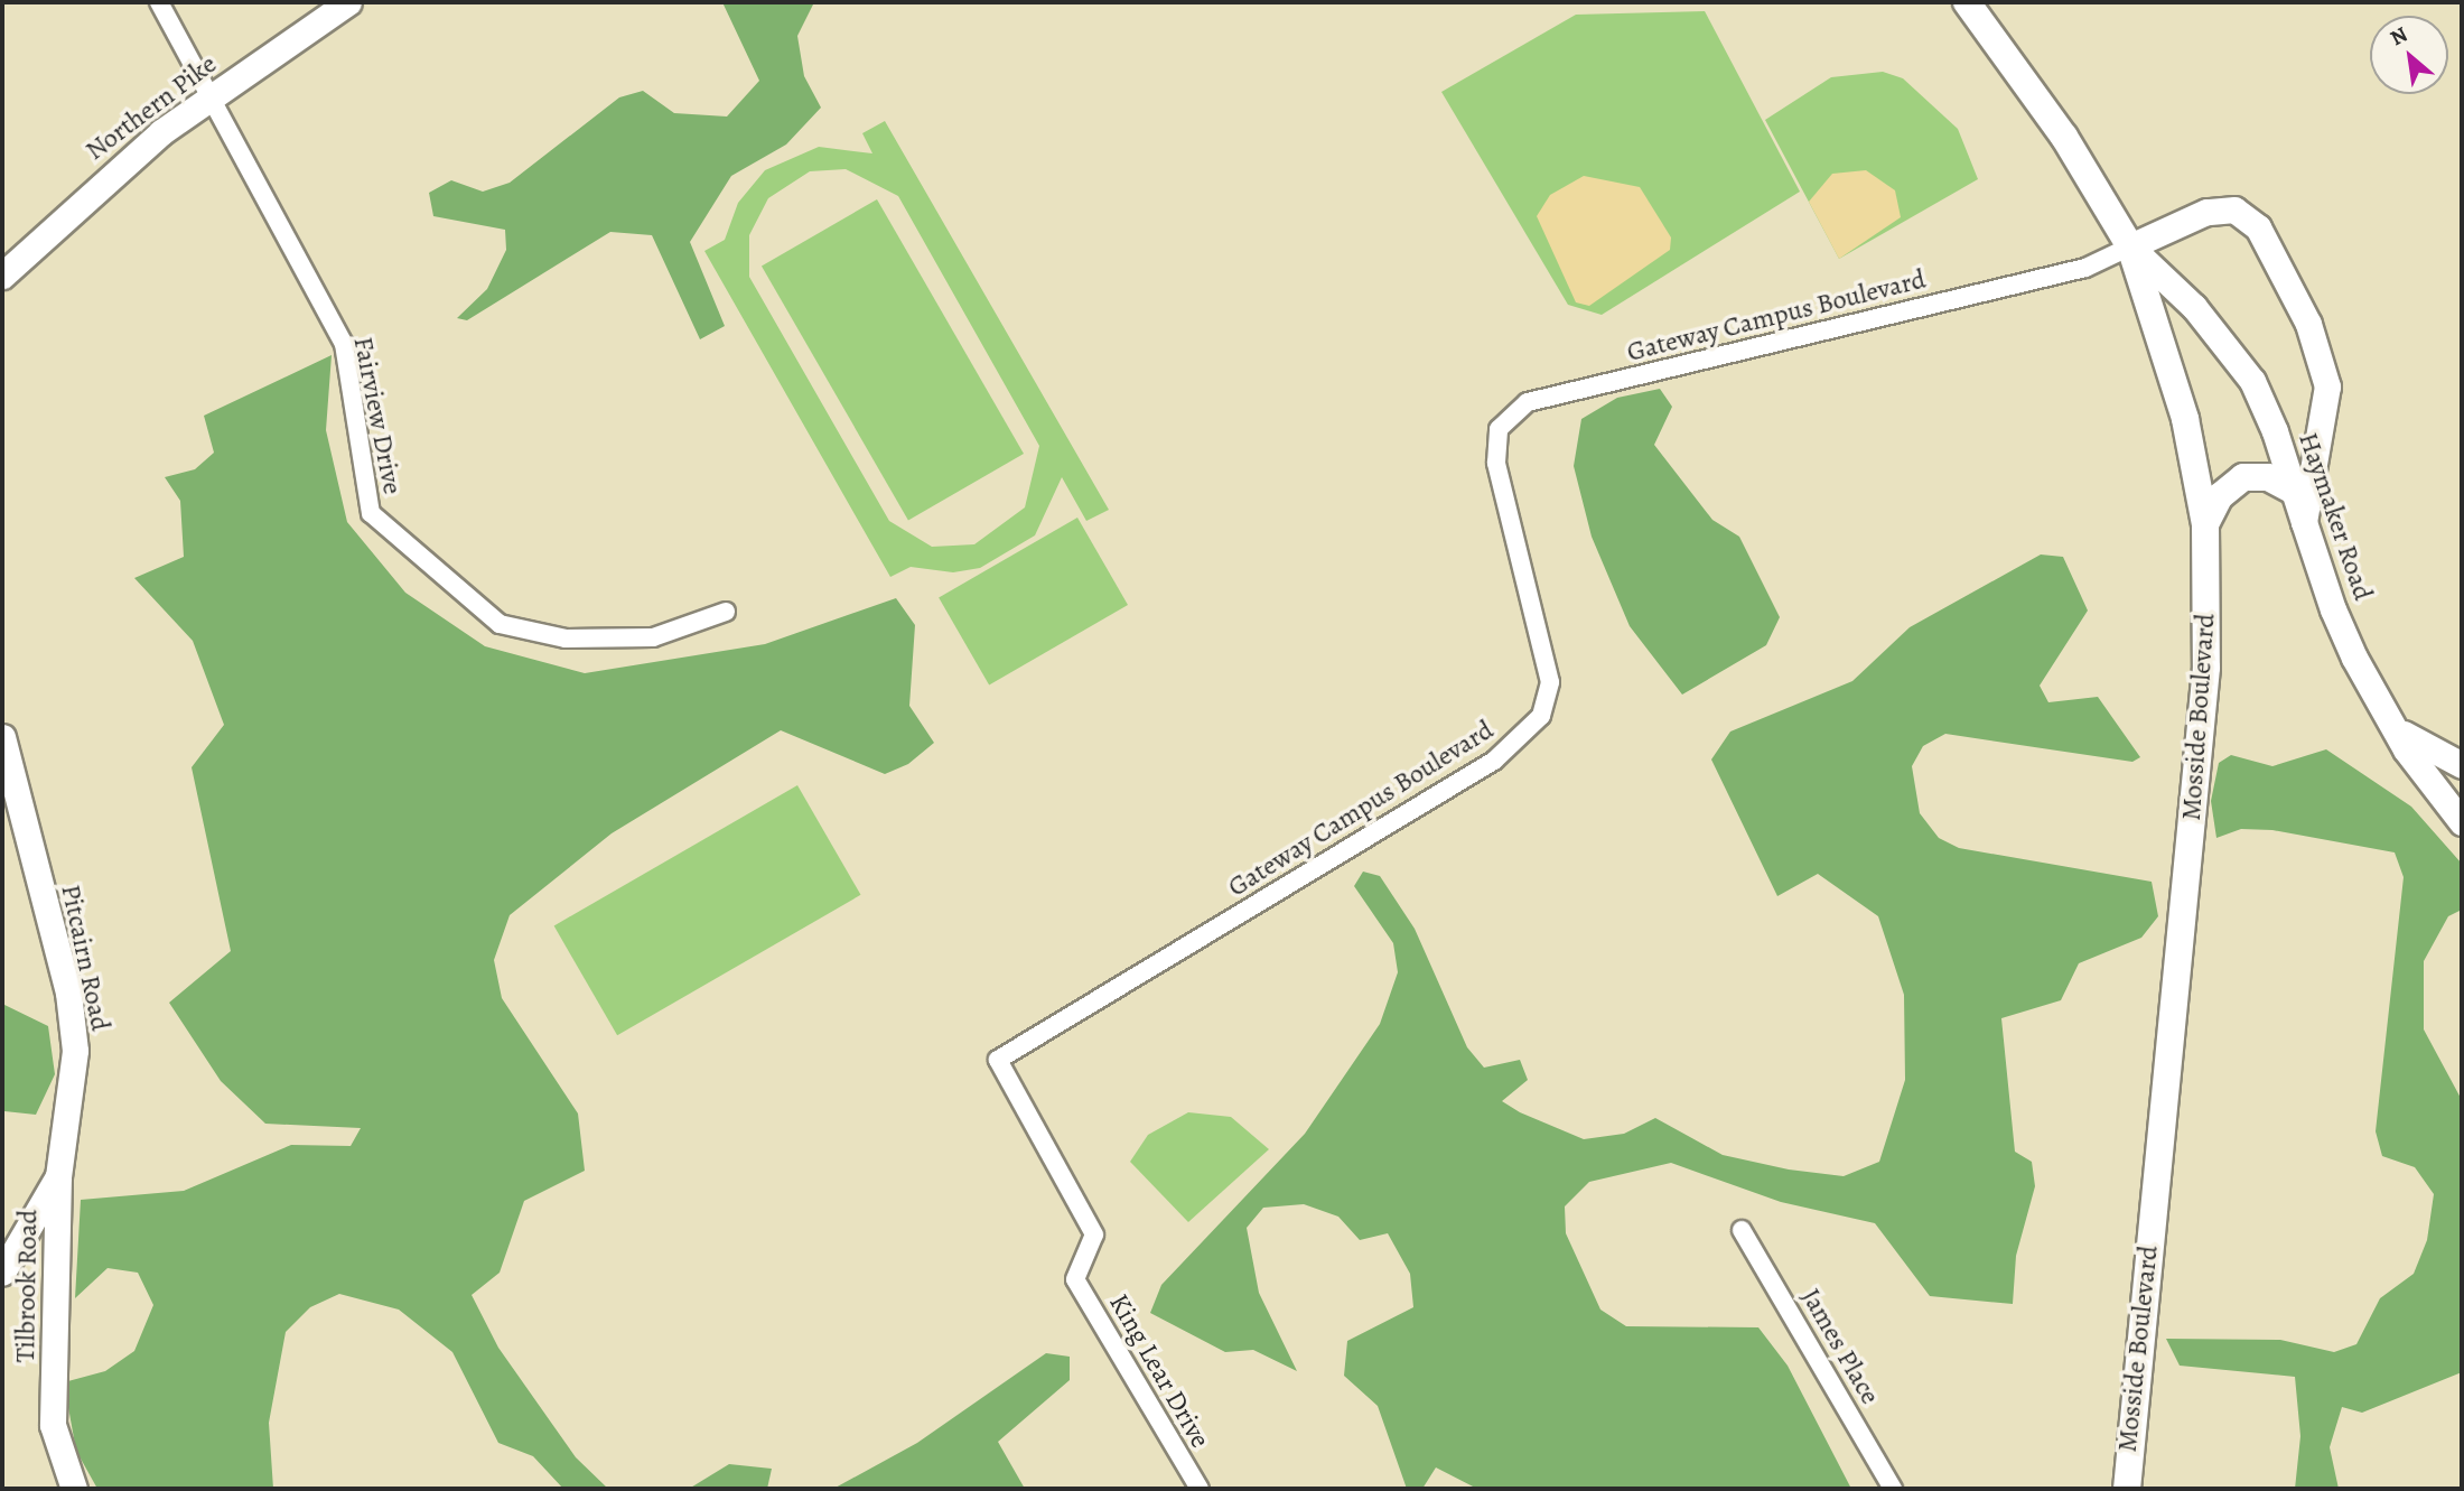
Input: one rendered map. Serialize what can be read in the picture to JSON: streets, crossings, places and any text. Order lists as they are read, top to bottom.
{
  "streets": {
    "main road": ["Mosside Boulevard"],
    "street": [
      "Northern Pike",
      "Gateway Campus Boulevard",
      "Fairview Drive",
      "Haymaker Road",
      "Pitcairn Road",
      "Tilbrook Road",
      "James Place",
      "King Lear Drive"
    ]
  },
  "crossings": [
    ["Northern Pike", "Fairview Drive"],
    ["Gateway Campus Boulevard", "Haymaker Road"],
    ["Gateway Campus Boulevard", "Mosside Boulevard"],
    ["Gateway Campus Boulevard", "King Lear Drive"],
    ["Haymaker Road", "Mosside Boulevard"],
    ["Pitcairn Road", "Tilbrook Road"]
  ],
  "north": "top left"
}
